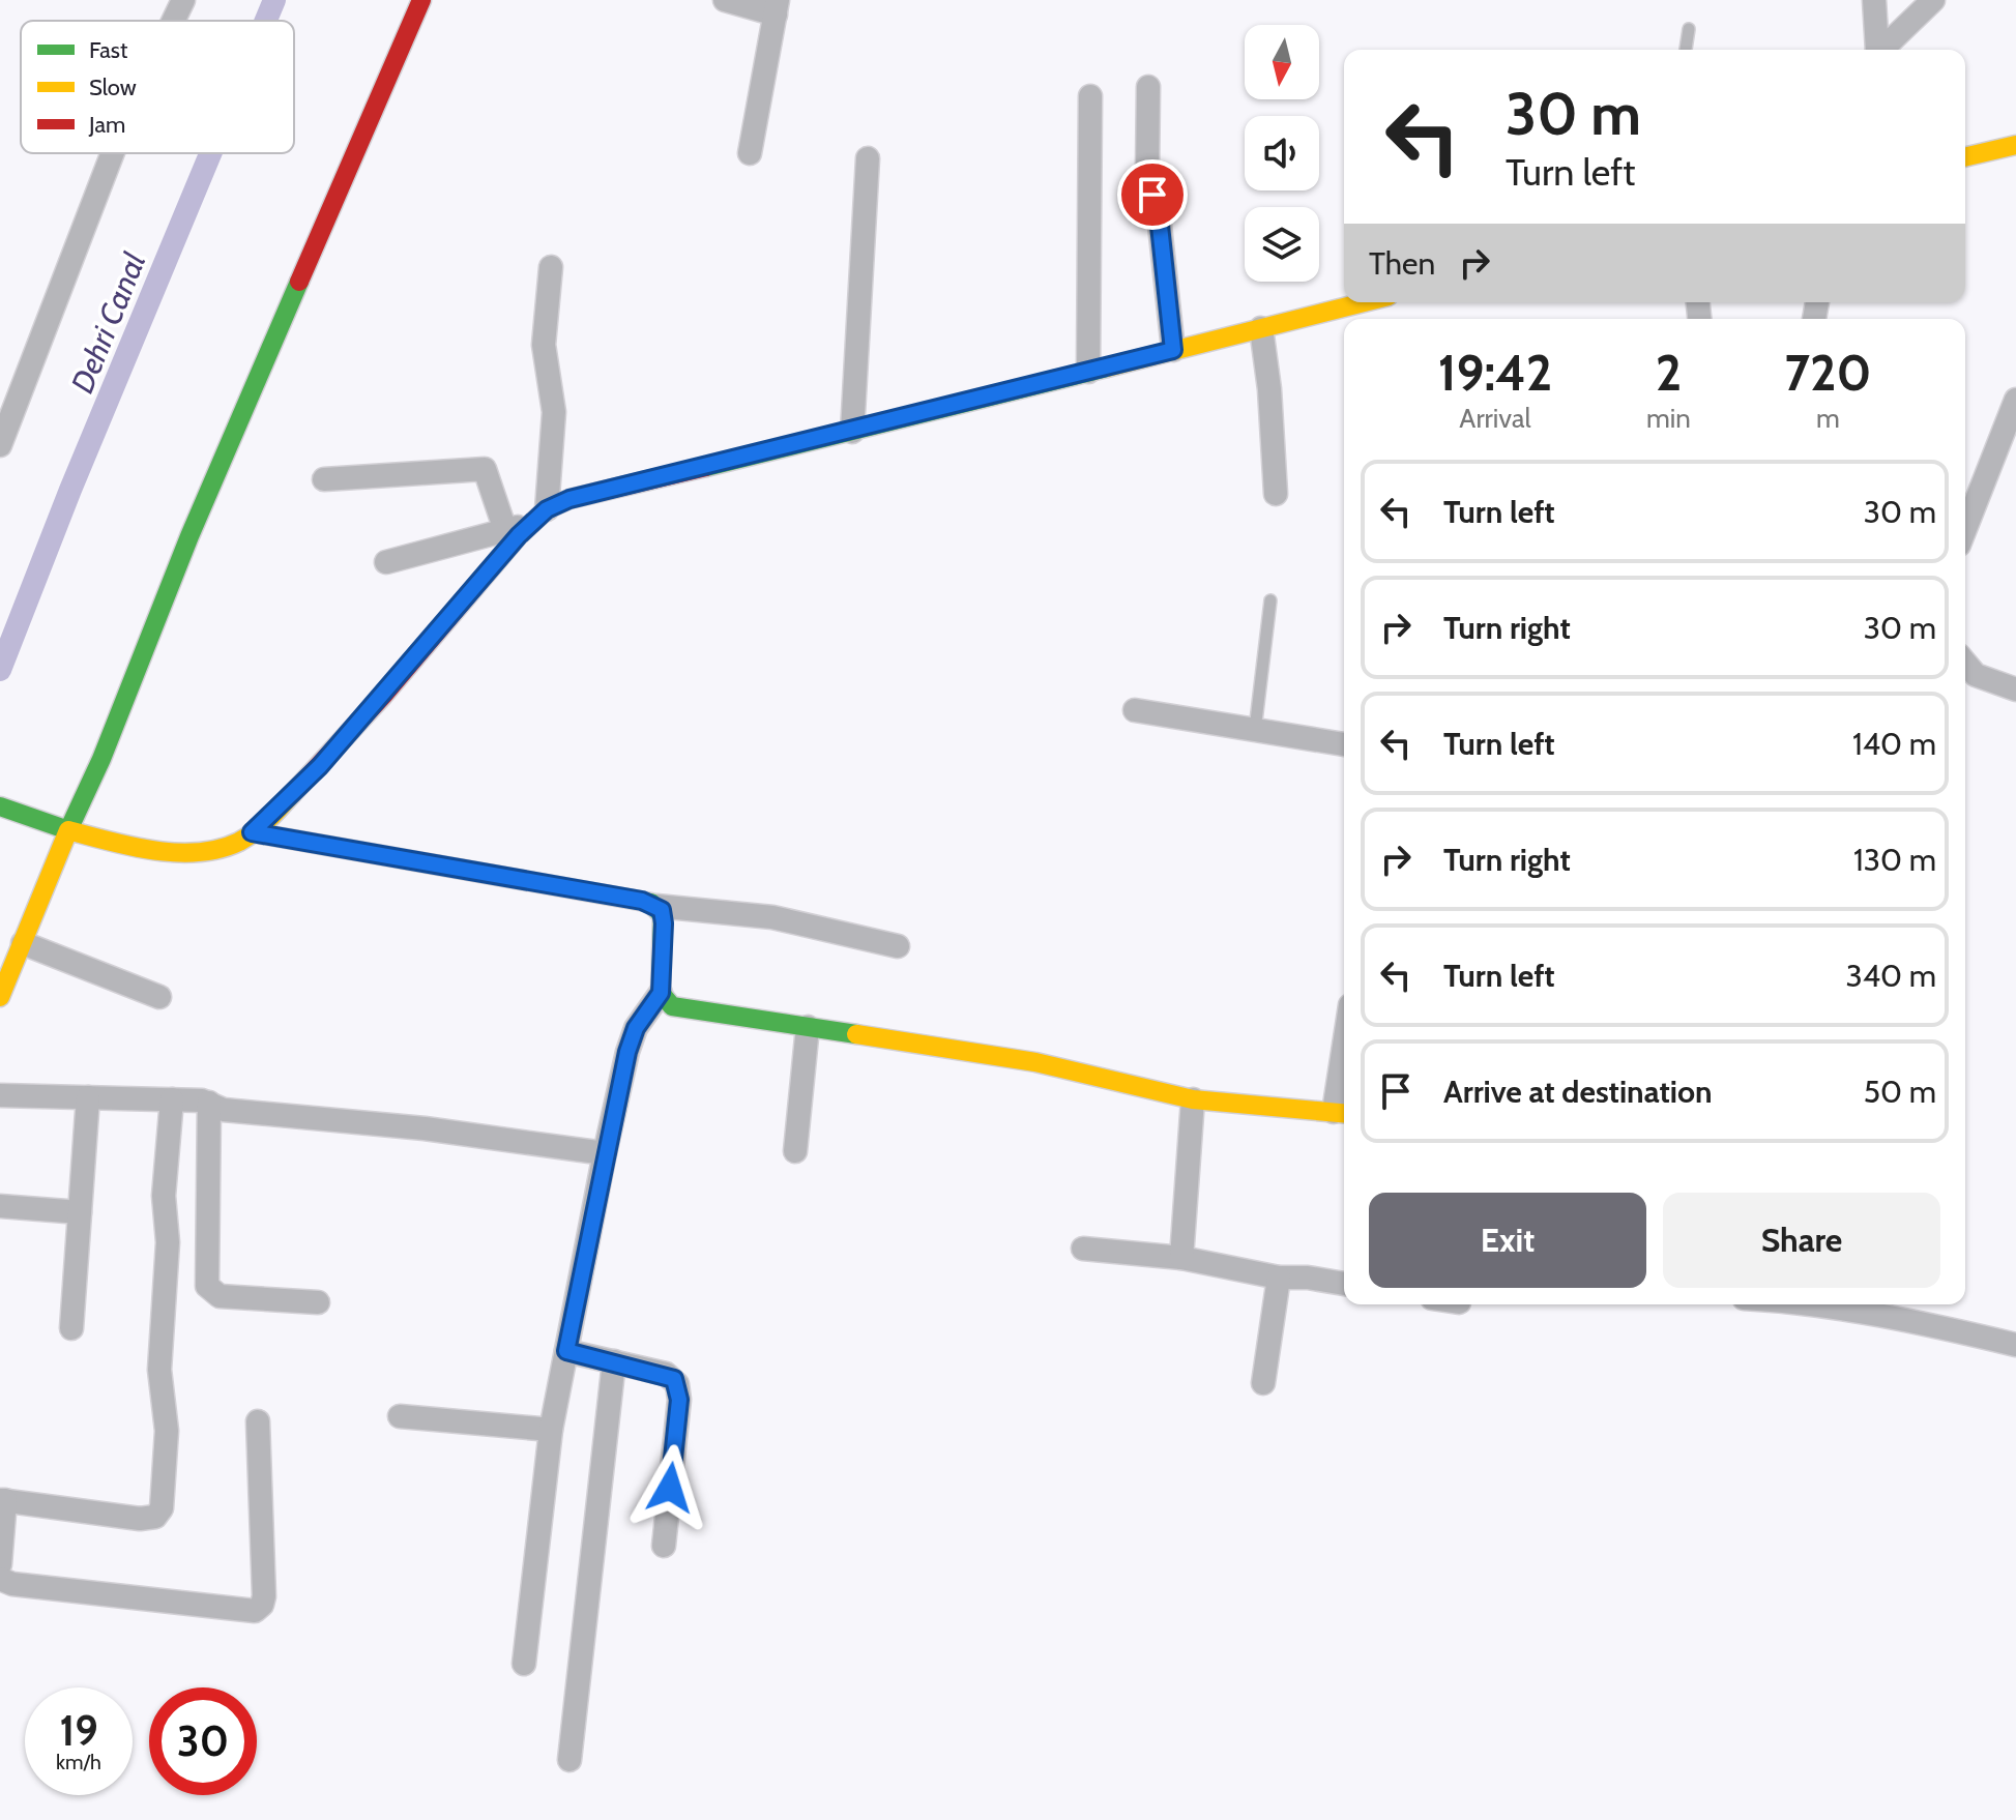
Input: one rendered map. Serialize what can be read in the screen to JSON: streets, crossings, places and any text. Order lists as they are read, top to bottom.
{
  "water": ["Dehri Canal"],
  "legend": ["Fast", "Slow", "Jam"],
  "north": "bottom",
  "page": {
    "turn": ["30 m", "Turn left"],
    "then": "Then",
    "eta": [
      "19:42",
      "Arrival",
      "2",
      "min",
      "720",
      "m"
    ],
    "list": [
      {
        "name": "Turn left",
        "value": "30 m"
      },
      {
        "name": "Turn right",
        "value": "30 m"
      },
      {
        "name": "Turn left",
        "value": "140 m"
      },
      {
        "name": "Turn right",
        "value": "130 m"
      },
      {
        "name": "Turn left",
        "value": "340 m"
      },
      {
        "name": "Arrive at destination",
        "value": "50 m"
      }
    ],
    "buttons": ["Exit", "Share"],
    "speed": "19 km/h",
    "limit": "30"
  }
}
